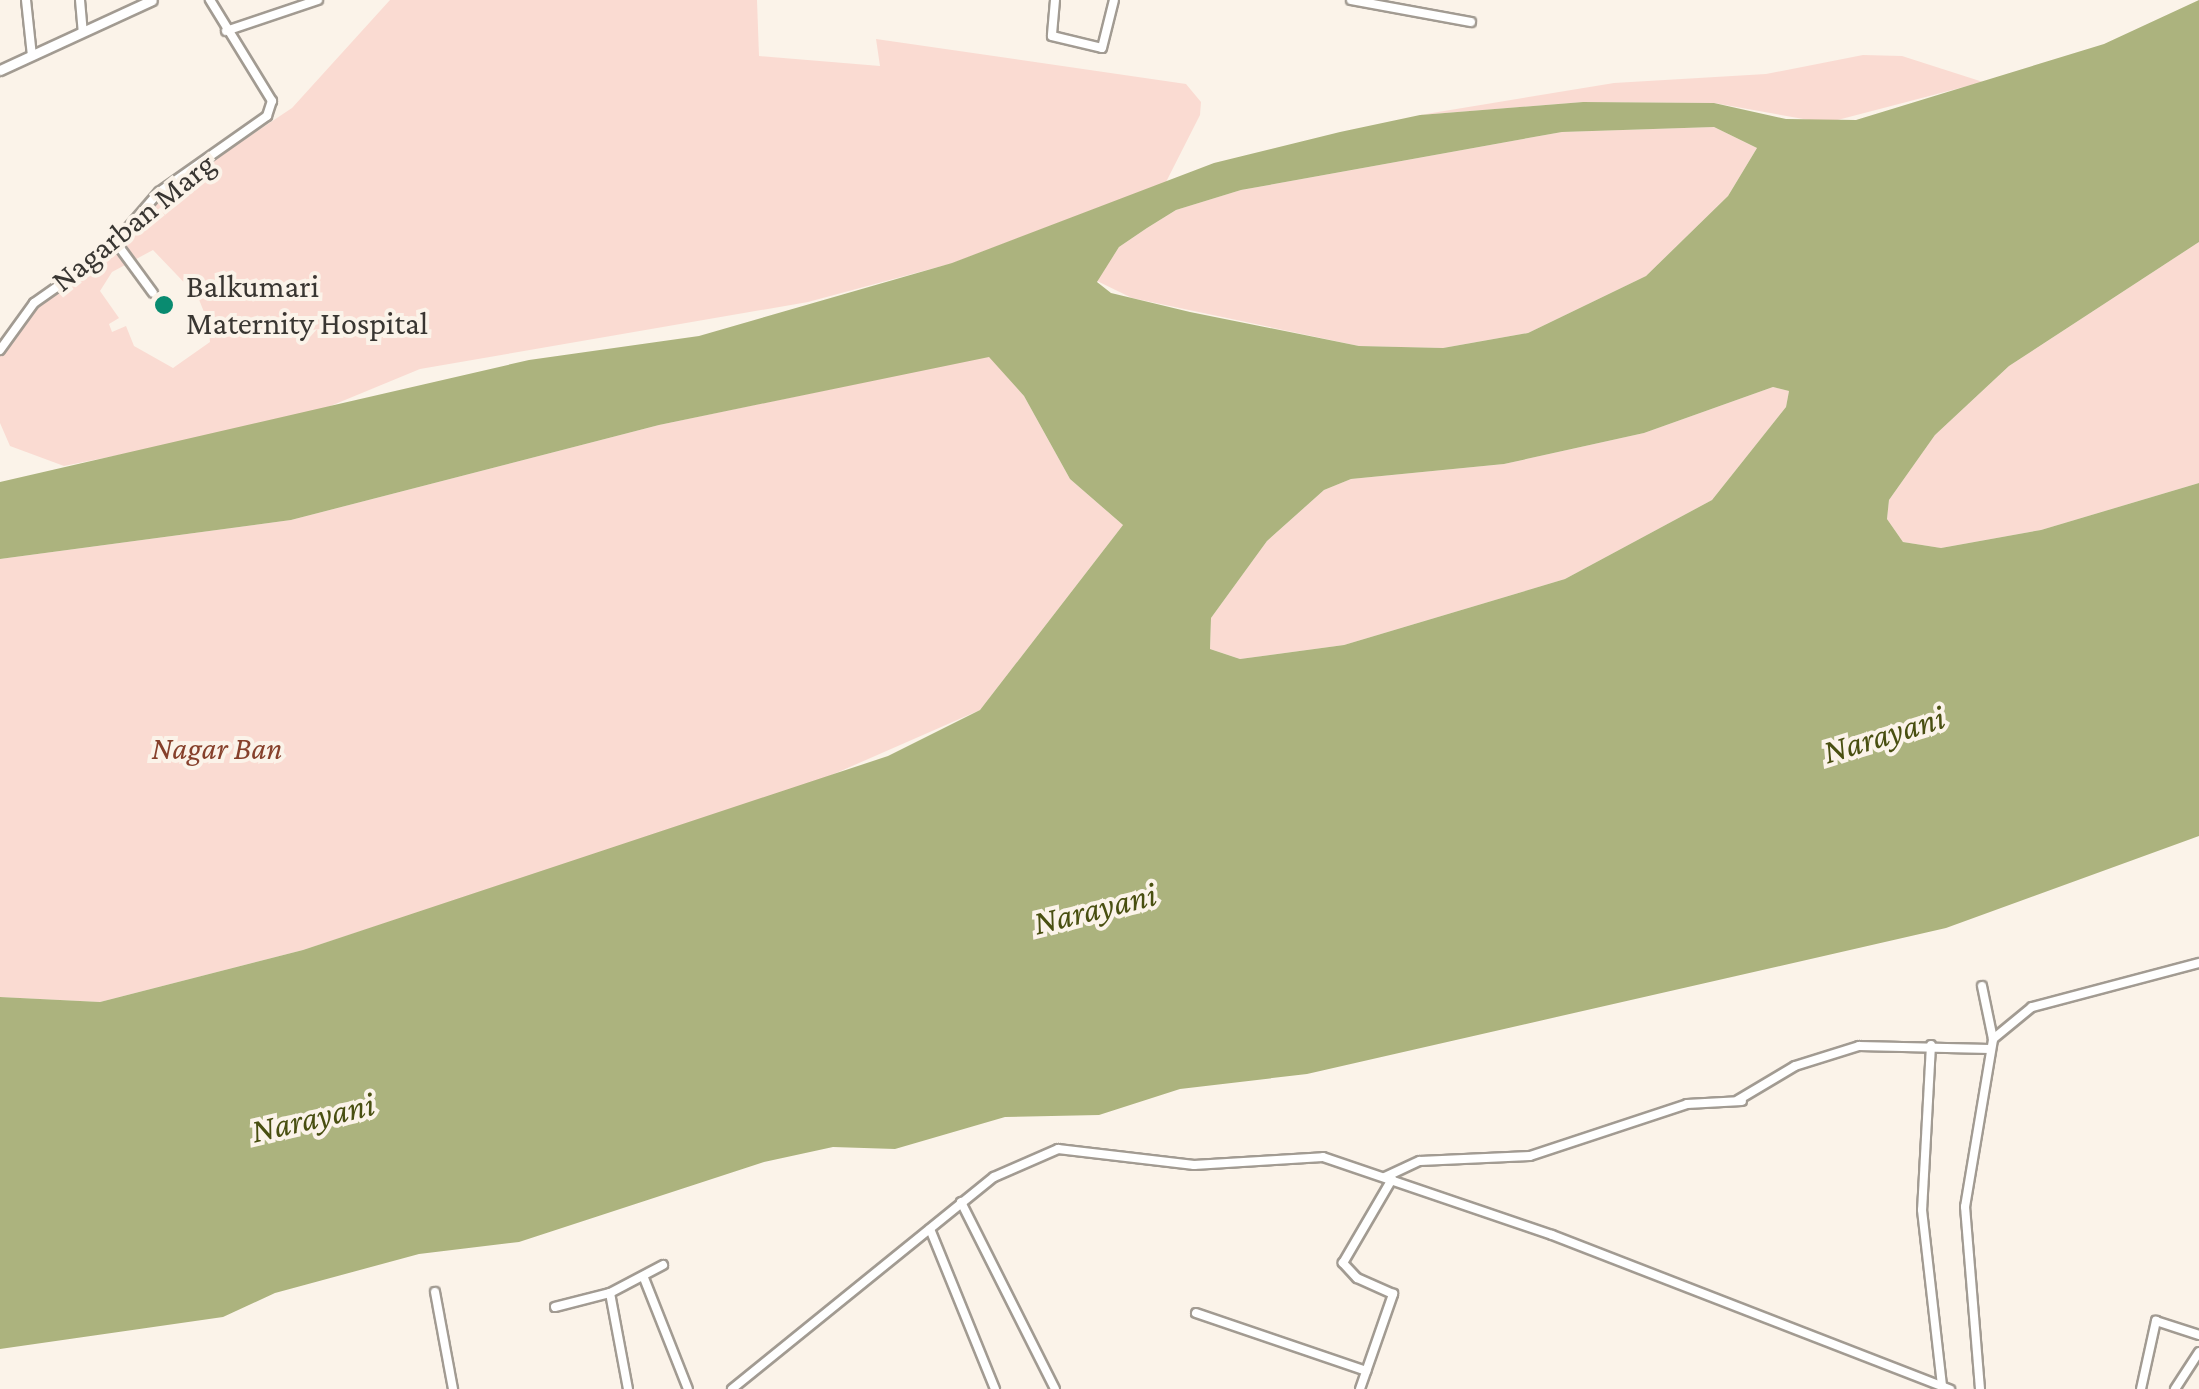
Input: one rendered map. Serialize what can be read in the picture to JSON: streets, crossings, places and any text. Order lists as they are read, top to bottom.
{
  "streets": {
    "street": ["Nagarban Marg"]
  },
  "water": ["Narayani"],
  "parks": ["Nagar Ban"],
  "places": ["Balkumari Maternity Hospital"]
}
